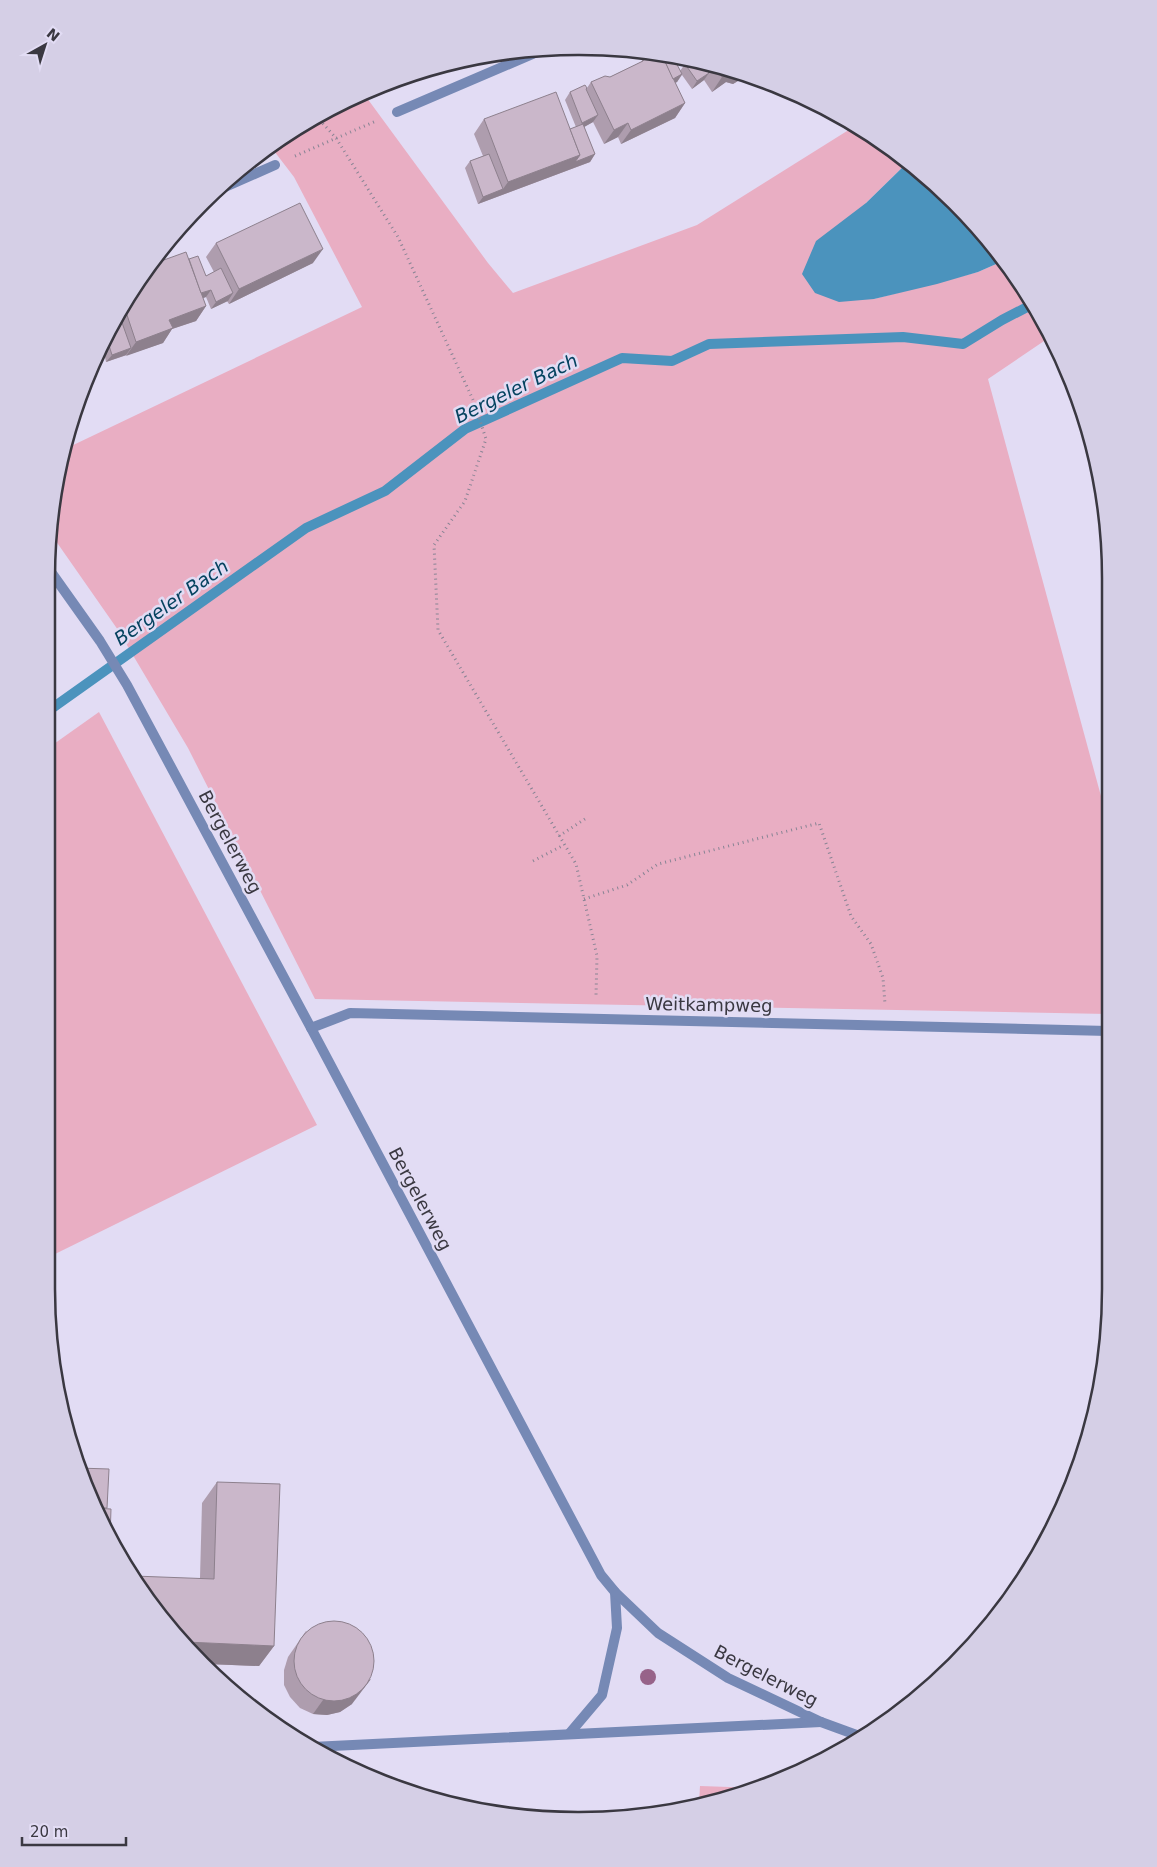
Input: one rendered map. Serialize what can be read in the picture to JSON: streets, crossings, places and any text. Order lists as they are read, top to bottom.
{
  "streets": {
    "street": ["Bergelerweg", "Weitkampweg"]
  },
  "crossings": [
    ["Bergelerweg", "Weitkampweg"]
  ],
  "water": ["Bergeler Bach"],
  "scale_bar": "20 m",
  "north": "top right"
}
